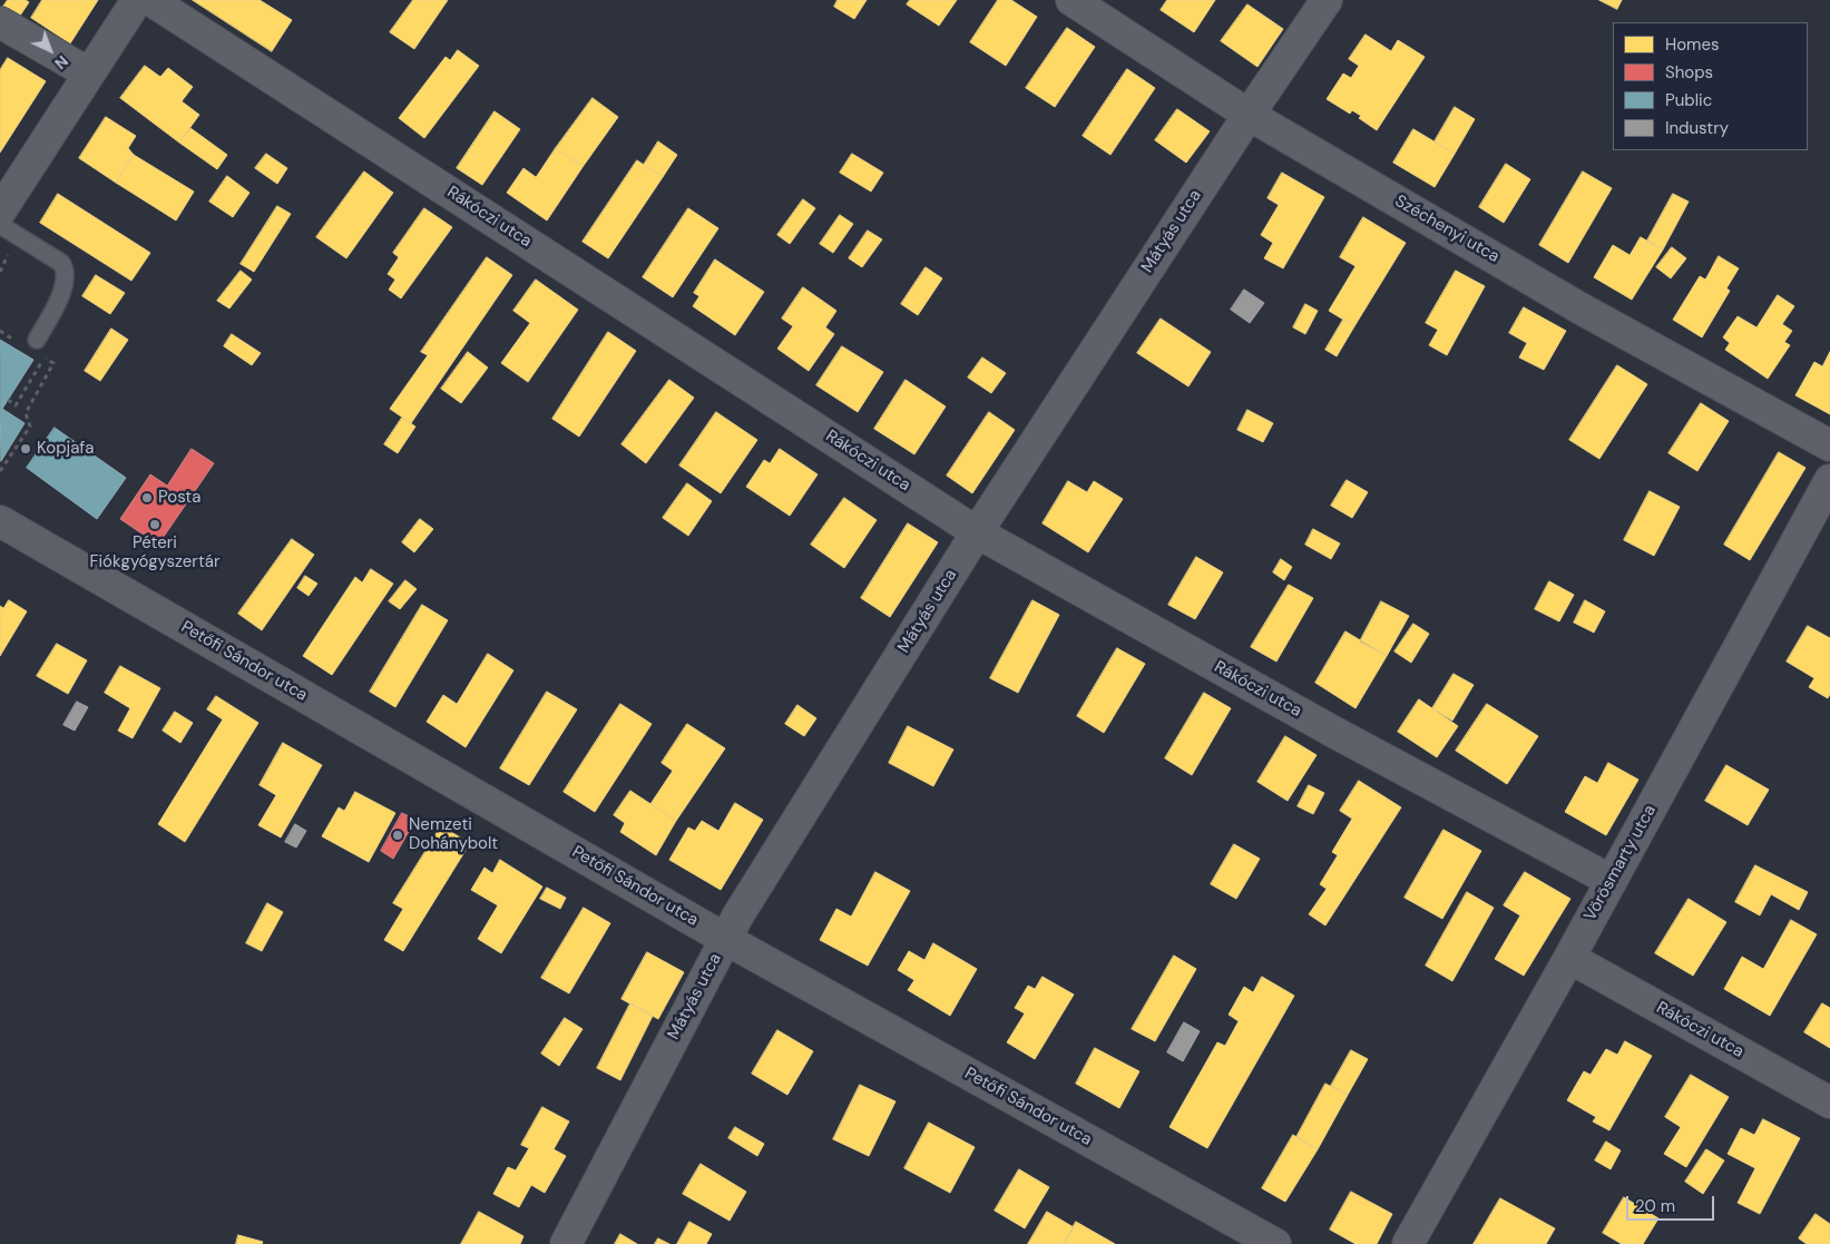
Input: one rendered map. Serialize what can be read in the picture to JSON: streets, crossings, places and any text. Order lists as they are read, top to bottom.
{
  "streets": {
    "main road": ["Petőfi Sándor utca"],
    "street": [
      "Rákóczi utca",
      "Széchenyi utca",
      "Mátyás utca",
      "Vörösmarty utca"
    ]
  },
  "crossings": [
    ["Rákóczi utca", "Mátyás utca"],
    ["Rákóczi utca", "Vörösmarty utca"],
    ["Széchenyi utca", "Mátyás utca"],
    ["Mátyás utca", "Petőfi Sándor utca"]
  ],
  "places": [
    "Kopjafa",
    "Posta",
    "Péteri Fiókgyógyszertár",
    "Nemzeti Dohánybolt"
  ],
  "legend": [
    "Homes",
    "Shops",
    "Public",
    "Industry"
  ],
  "scale_bar": "20 m",
  "north": "bottom right"
}
